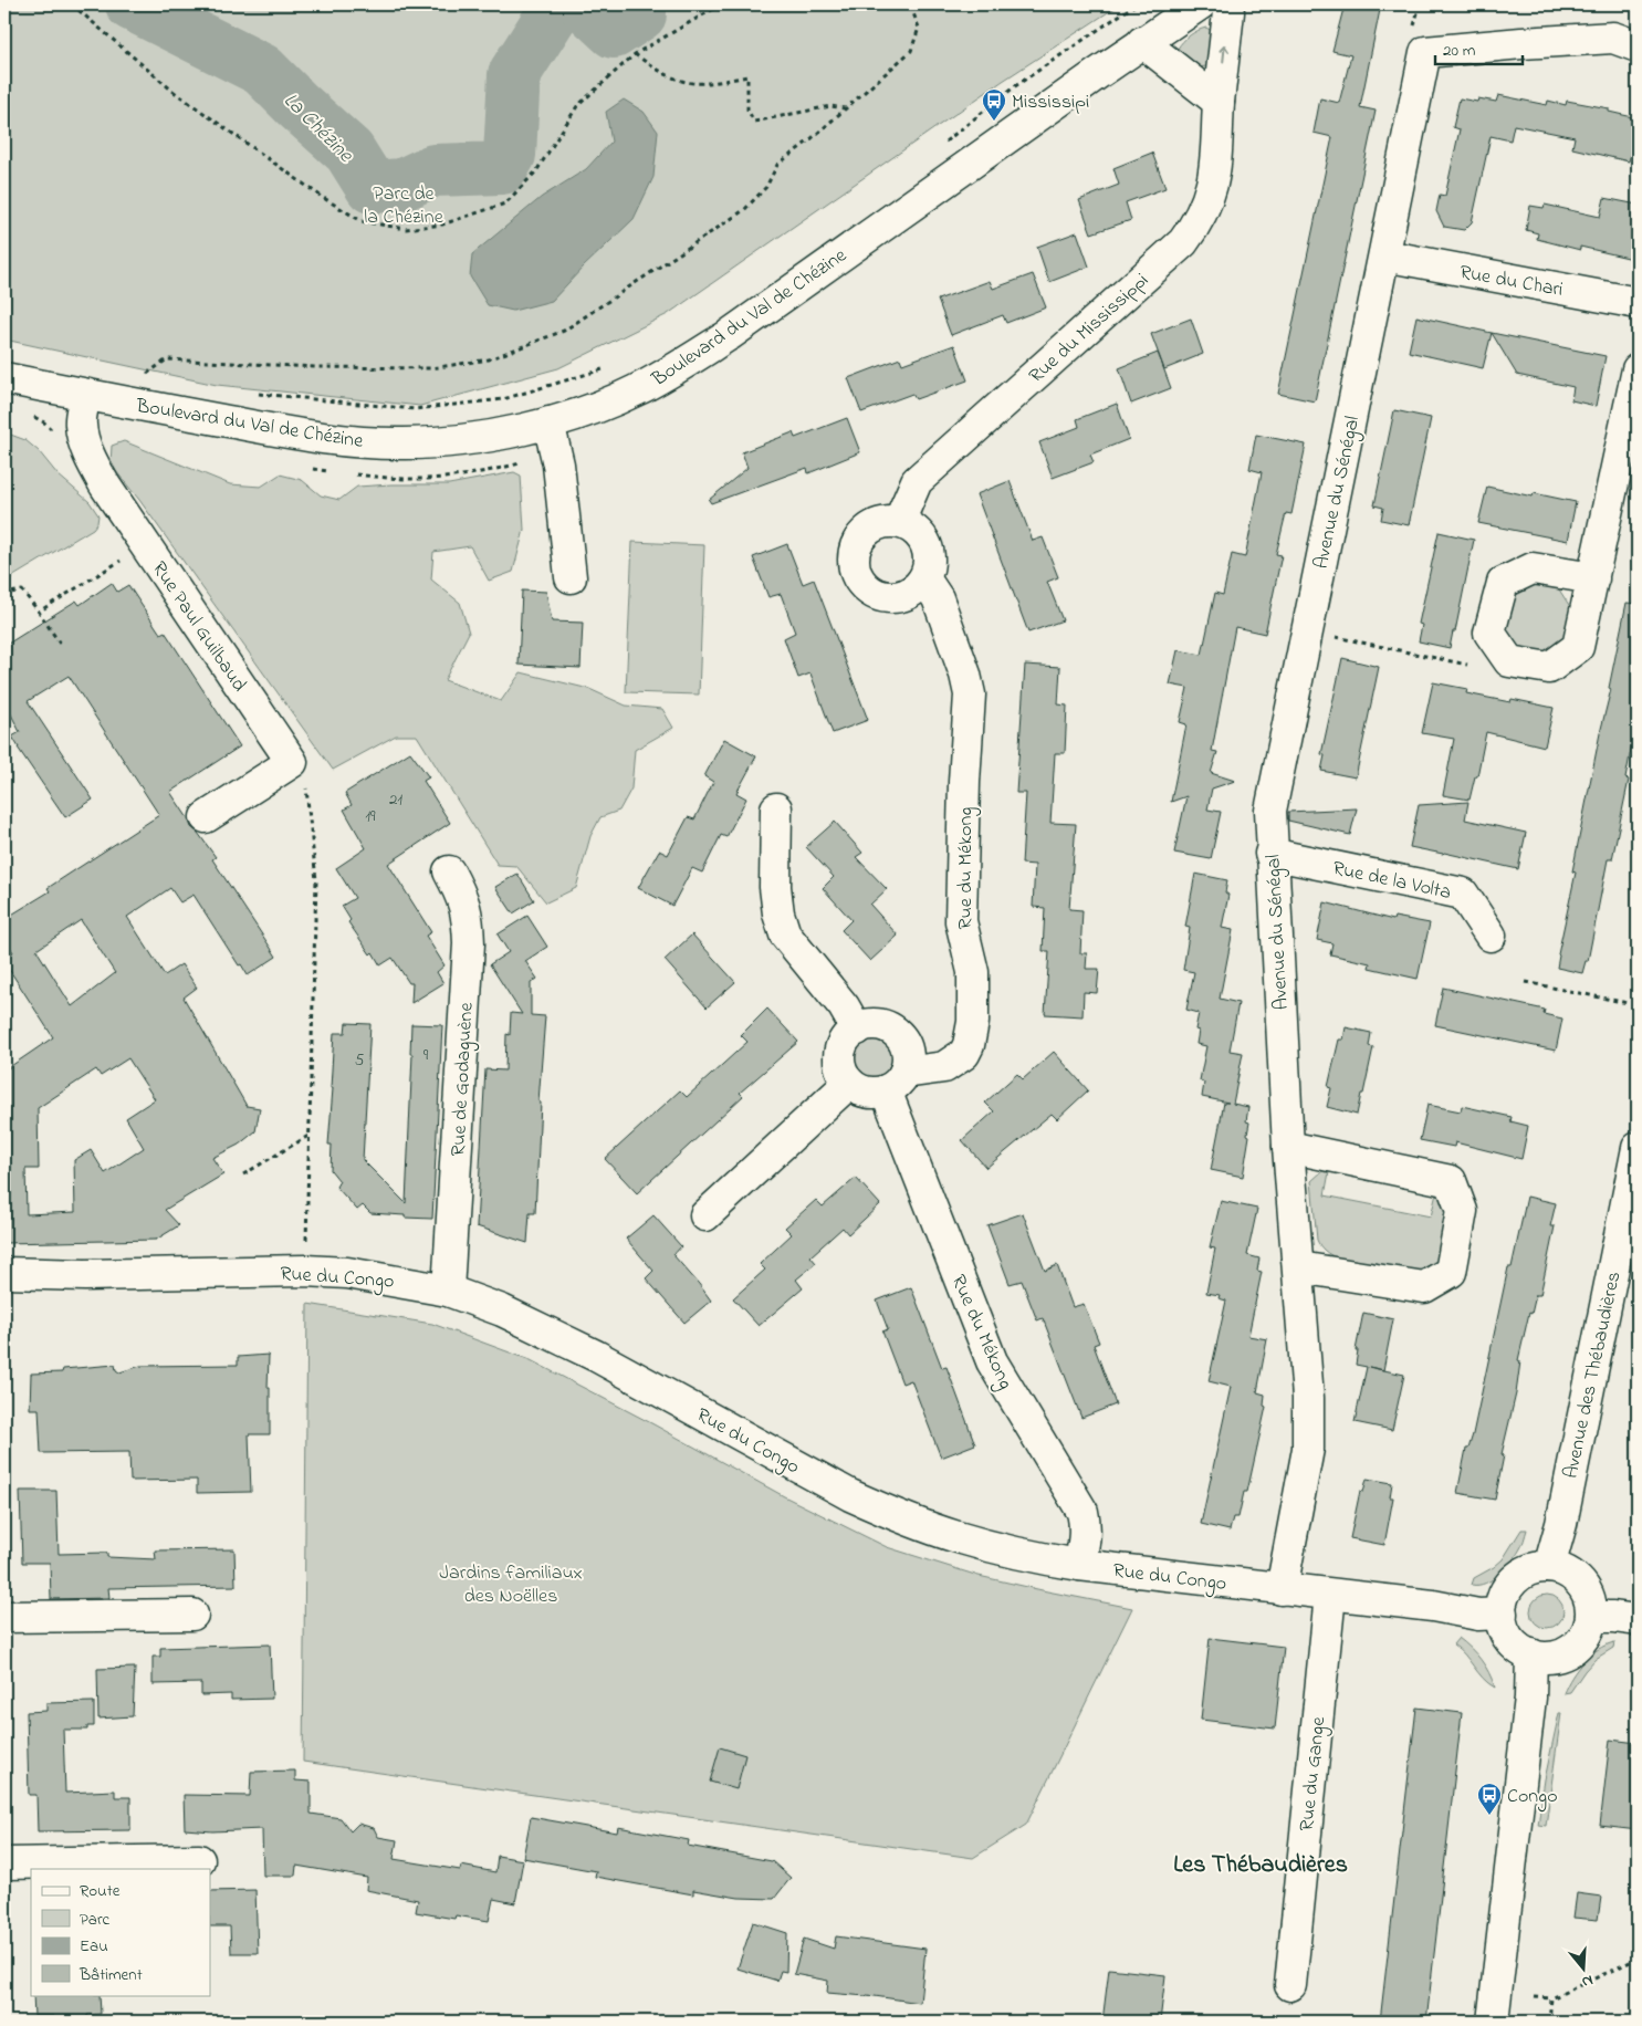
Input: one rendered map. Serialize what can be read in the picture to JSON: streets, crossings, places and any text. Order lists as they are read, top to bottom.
{
  "streets": {
    "street": [
      "Rue du Chari",
      "Boulevard du Val de Chézine",
      "Rue du Mississippi",
      "Avenue du Sénégal",
      "Rue Paul Guilbaud",
      "Rue du Mékong",
      "Rue de la Volta",
      "Rue de Godaguène",
      "Rue du Congo",
      "Avenue des Thébaudières",
      "Rue du Gange"
    ]
  },
  "crossings": [
    ["Rue du Chari", "Avenue du Sénégal"],
    ["Boulevard du Val de Chézine", "Rue Paul Guilbaud"],
    ["Rue du Mississippi", "Rue du Mékong"],
    ["Avenue du Sénégal", "Rue de la Volta"],
    ["Avenue du Sénégal", "Rue du Congo"],
    ["Rue du Mékong", "Rue du Congo"],
    ["Rue de Godaguène", "Rue du Congo"],
    ["Rue du Congo", "Avenue des Thébaudières"],
    ["Rue du Congo", "Rue du Gange"]
  ],
  "districts": ["Les Thébaudières"],
  "water": ["La Chézine"],
  "parks": ["Parc de la Chézine", "Jardins familiaux des Noëlles"],
  "places": {
    "bus stop": ["Mississipi", "Congo"]
  },
  "house_numbers": [
    "21",
    "19",
    "9",
    "5"
  ],
  "legend": [
    "Route",
    "Parc",
    "Eau",
    "Bâtiment"
  ],
  "scale_bar": "20 m",
  "north": "bottom"
}
